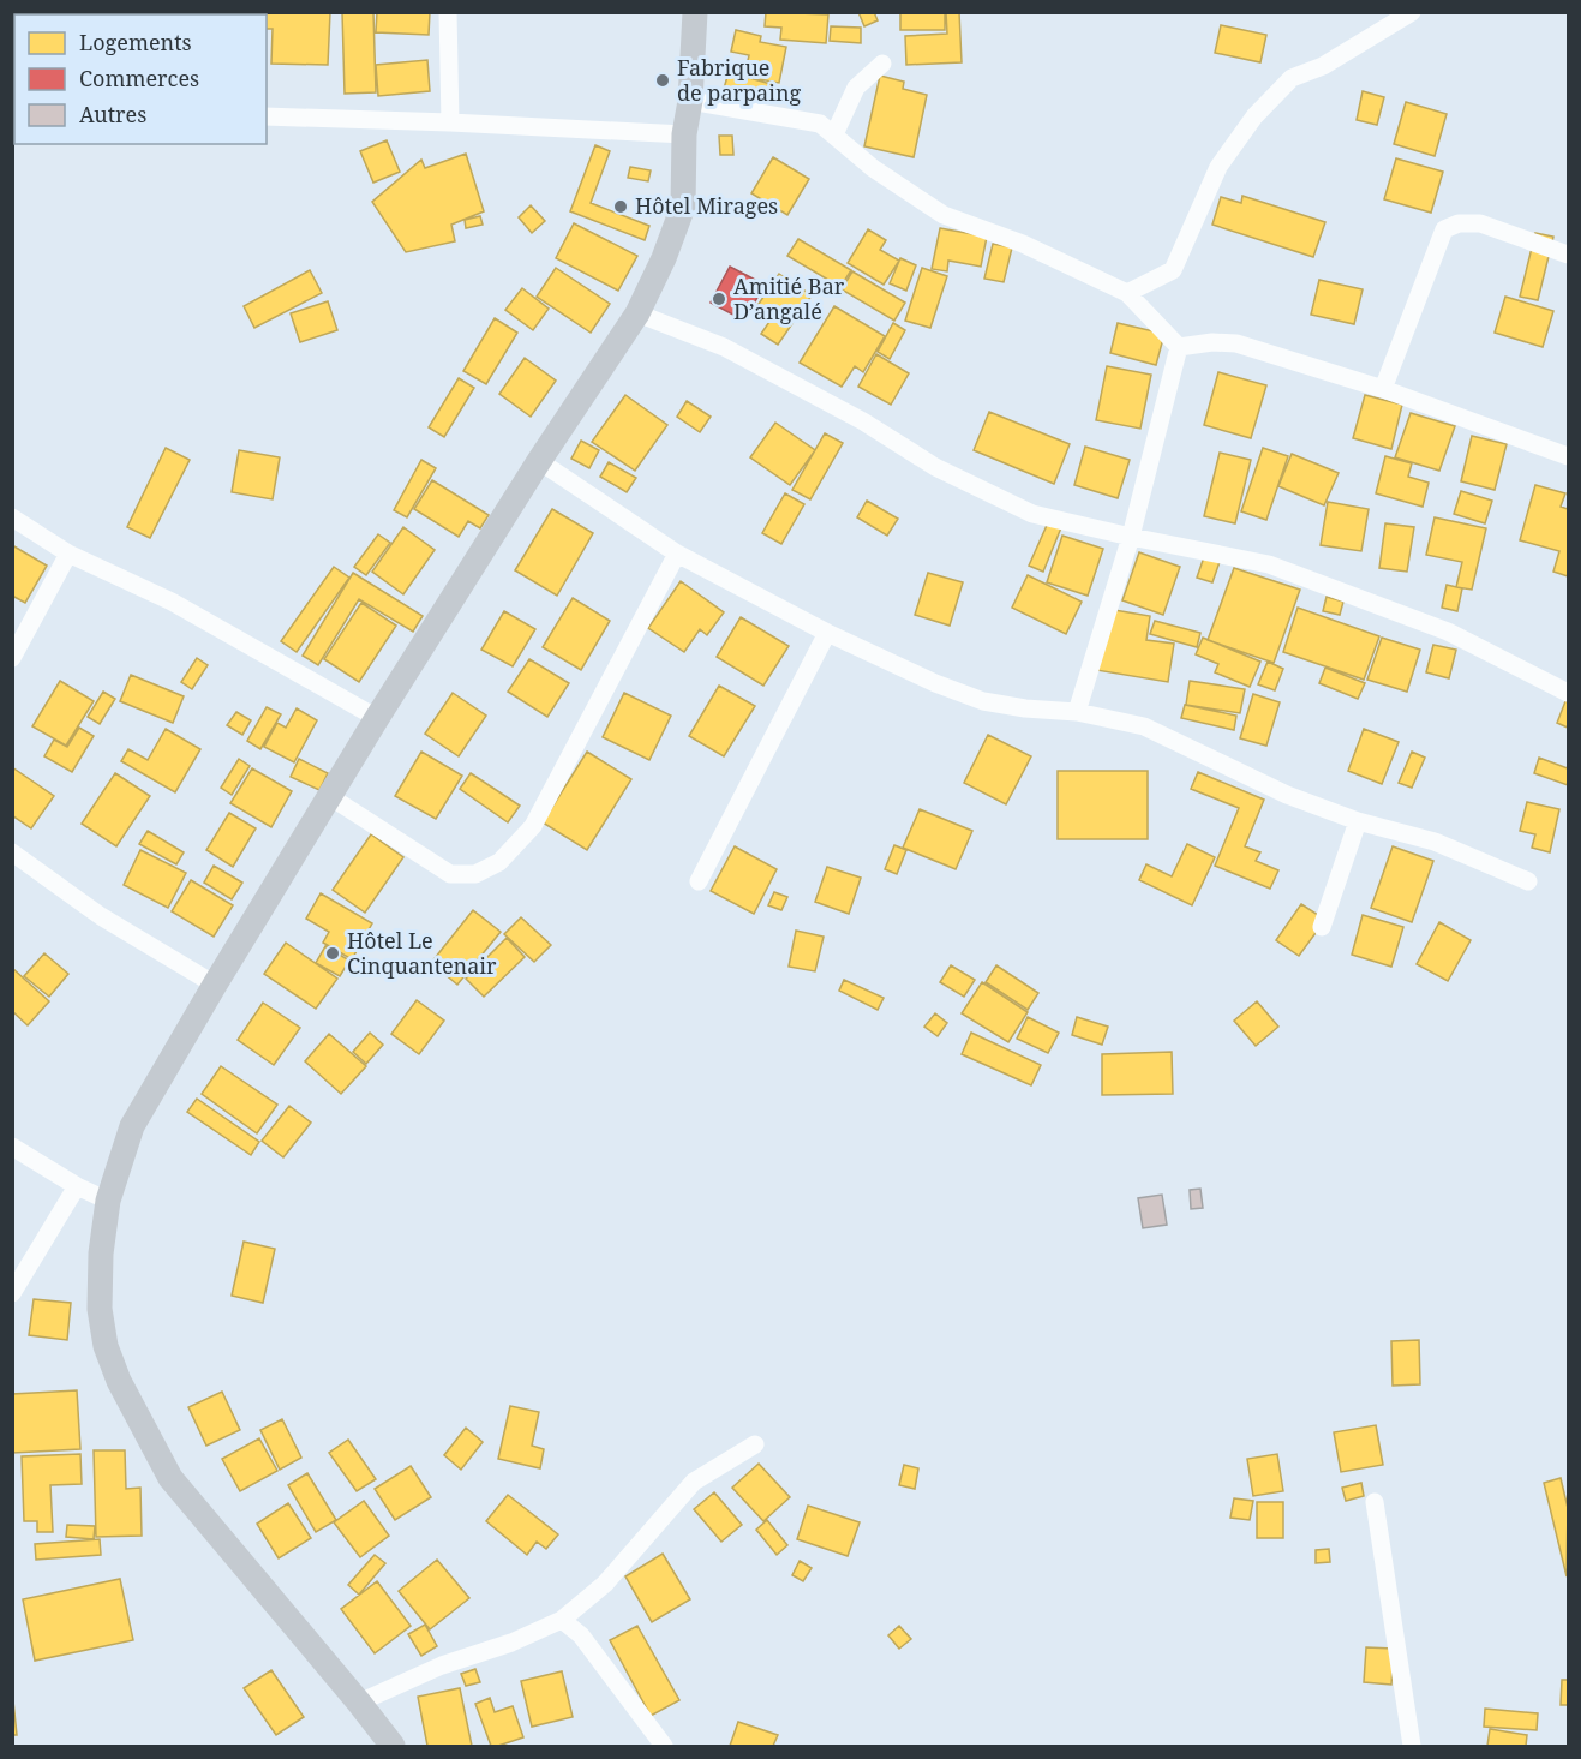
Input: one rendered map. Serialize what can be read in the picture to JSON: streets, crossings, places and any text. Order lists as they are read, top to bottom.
{
  "places": [
    "Fabrique de parpaing",
    "Hôtel Mirages",
    "Amitié Bar D’angalé",
    "Hôtel Le Cinquantenair"
  ],
  "legend": ["Logements", "Commerces", "Autres"]
}
